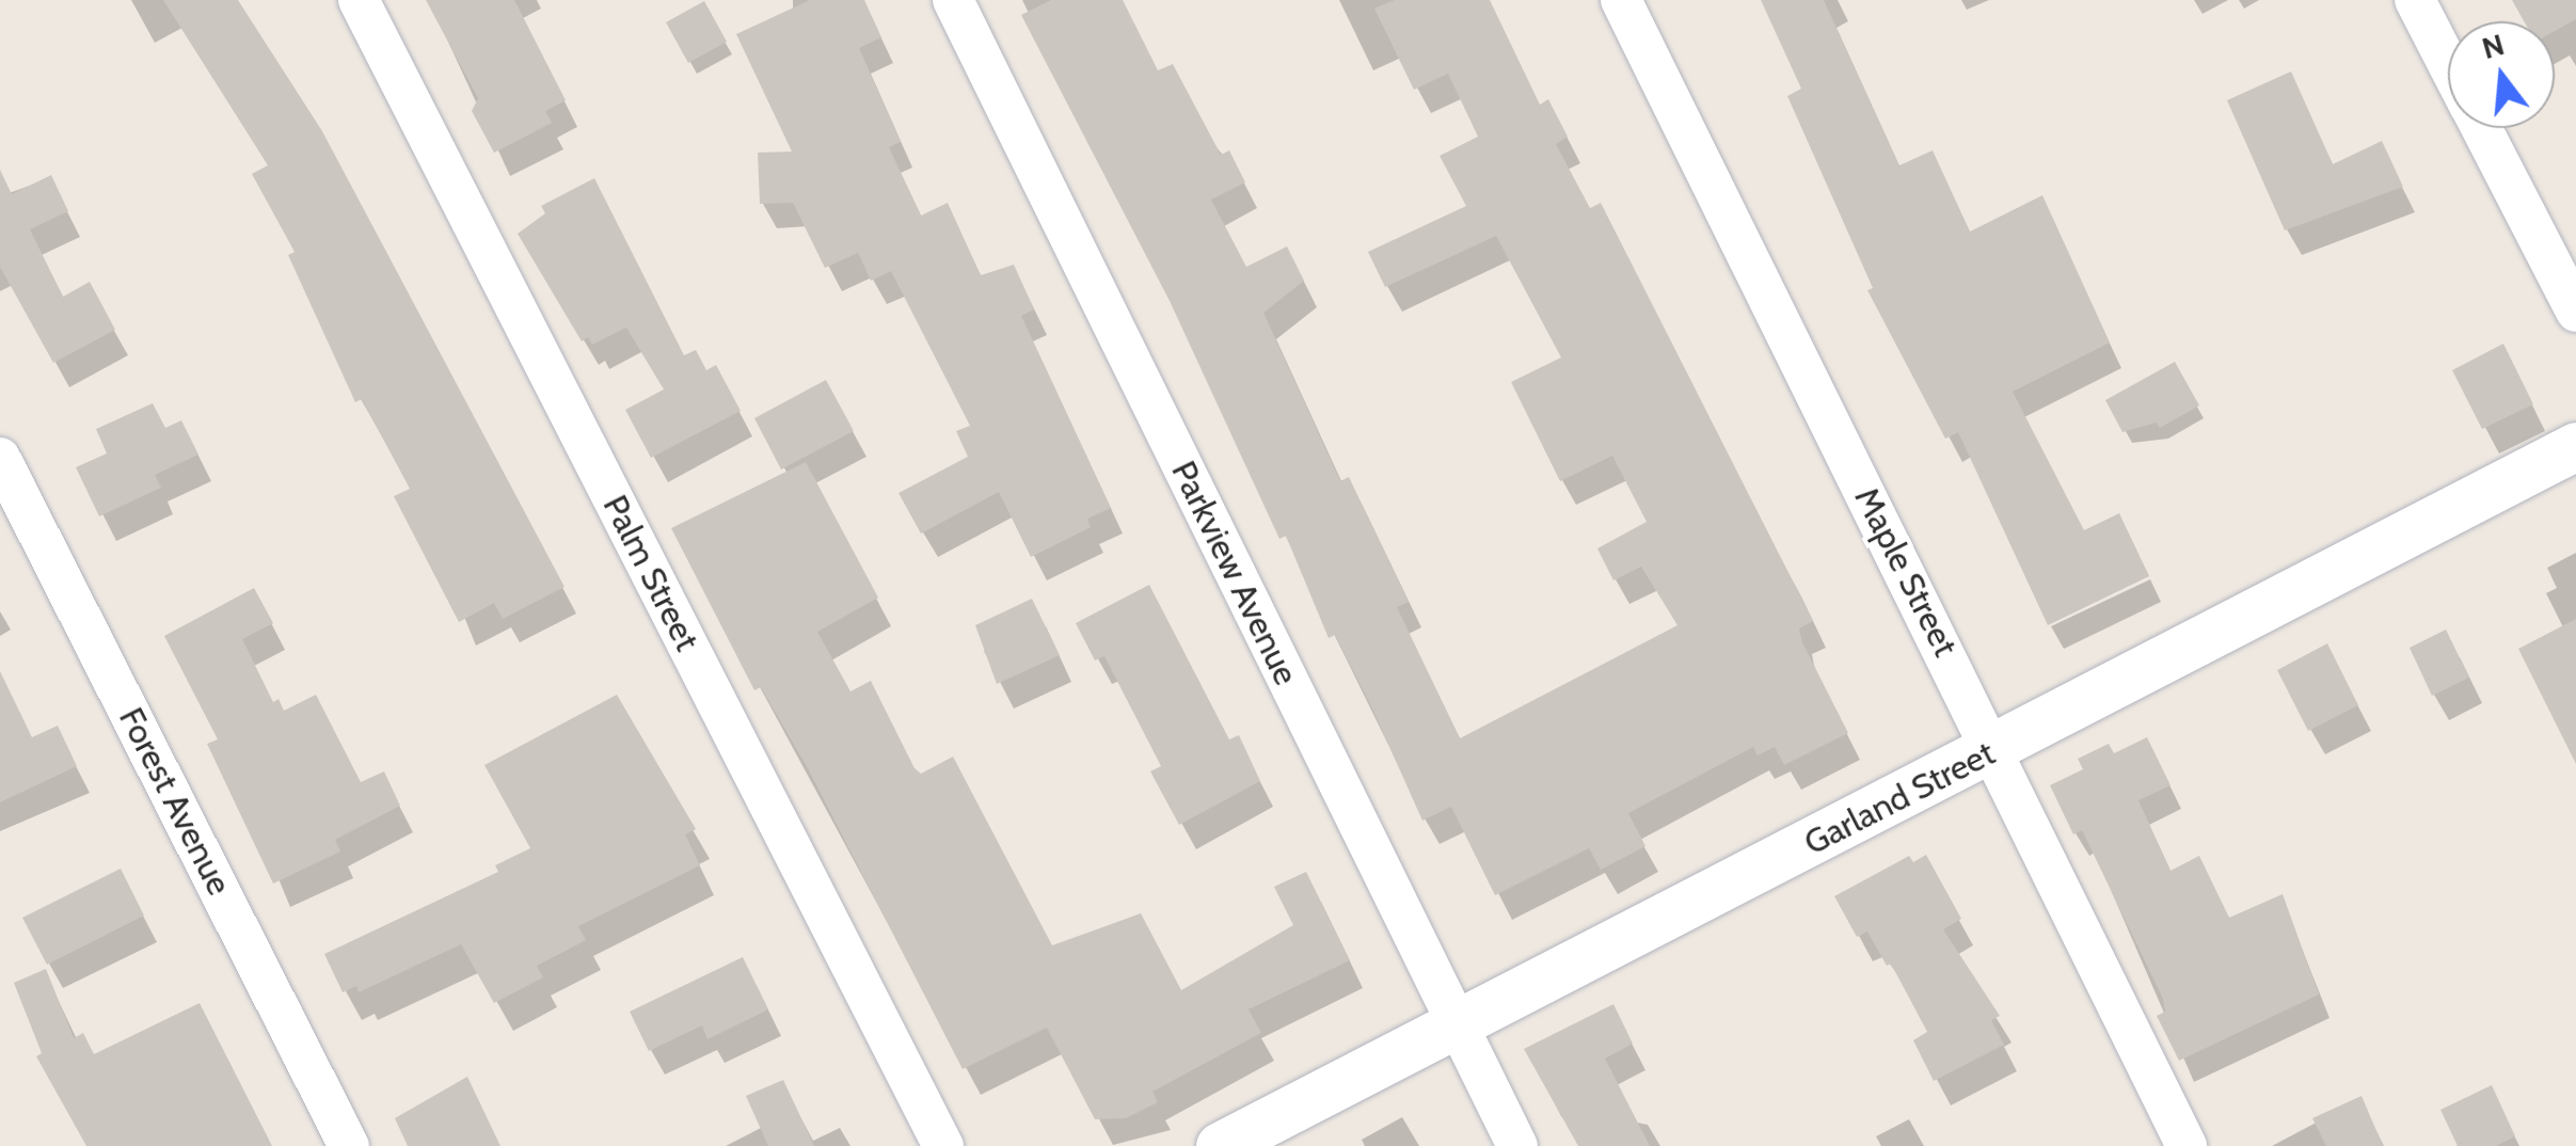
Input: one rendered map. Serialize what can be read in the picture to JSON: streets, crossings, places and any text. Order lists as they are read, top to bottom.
{
  "streets": {
    "street": [
      "Maple Street",
      "Palm Street",
      "Parkview Avenue",
      "Garland Street",
      "Forest Avenue"
    ]
  },
  "crossings": [
    ["Maple Street", "Garland Street"],
    ["Parkview Avenue", "Garland Street"]
  ],
  "north": "top"
}
